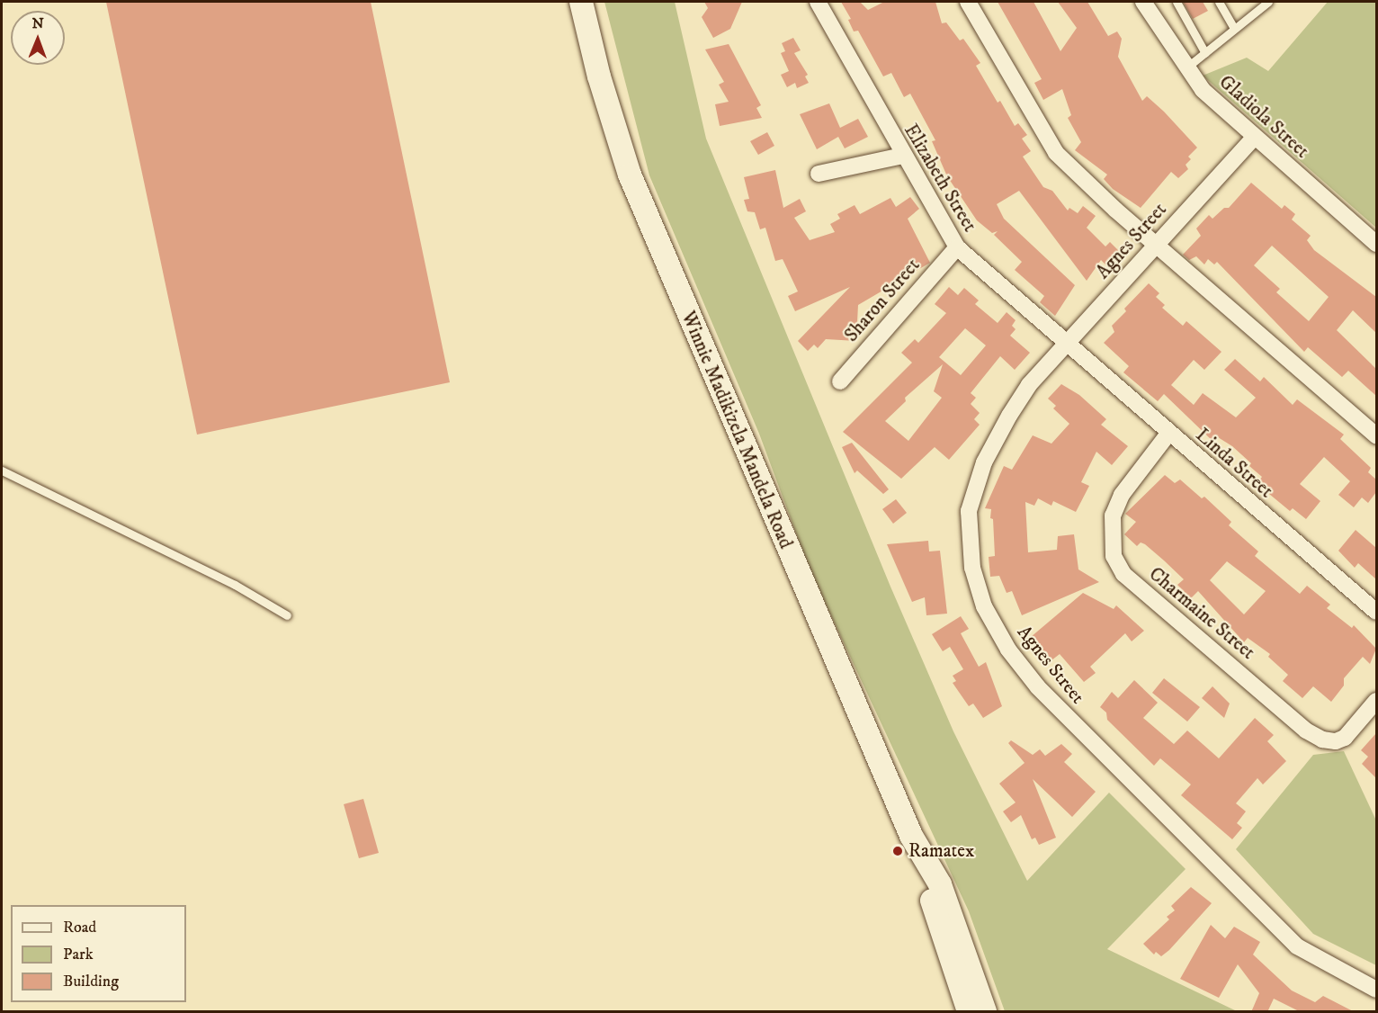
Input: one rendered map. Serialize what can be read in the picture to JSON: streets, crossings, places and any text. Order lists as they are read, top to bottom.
{
  "streets": {
    "main road": ["Winnie Madikizela Mandela Road"],
    "street": [
      "Gladiola Street",
      "Elizabeth Street",
      "Agnes Street",
      "Sharon Street",
      "Linda Street",
      "Charmaine Street"
    ]
  },
  "crossings": [
    ["Gladiola Street", "Agnes Street"],
    ["Elizabeth Street", "Agnes Street"],
    ["Elizabeth Street", "Sharon Street"],
    ["Elizabeth Street", "Linda Street"],
    ["Agnes Street", "Linda Street"],
    ["Linda Street", "Charmaine Street"]
  ],
  "places": ["Ramatex"],
  "legend": ["Road", "Park", "Building"],
  "north": "top"
}
